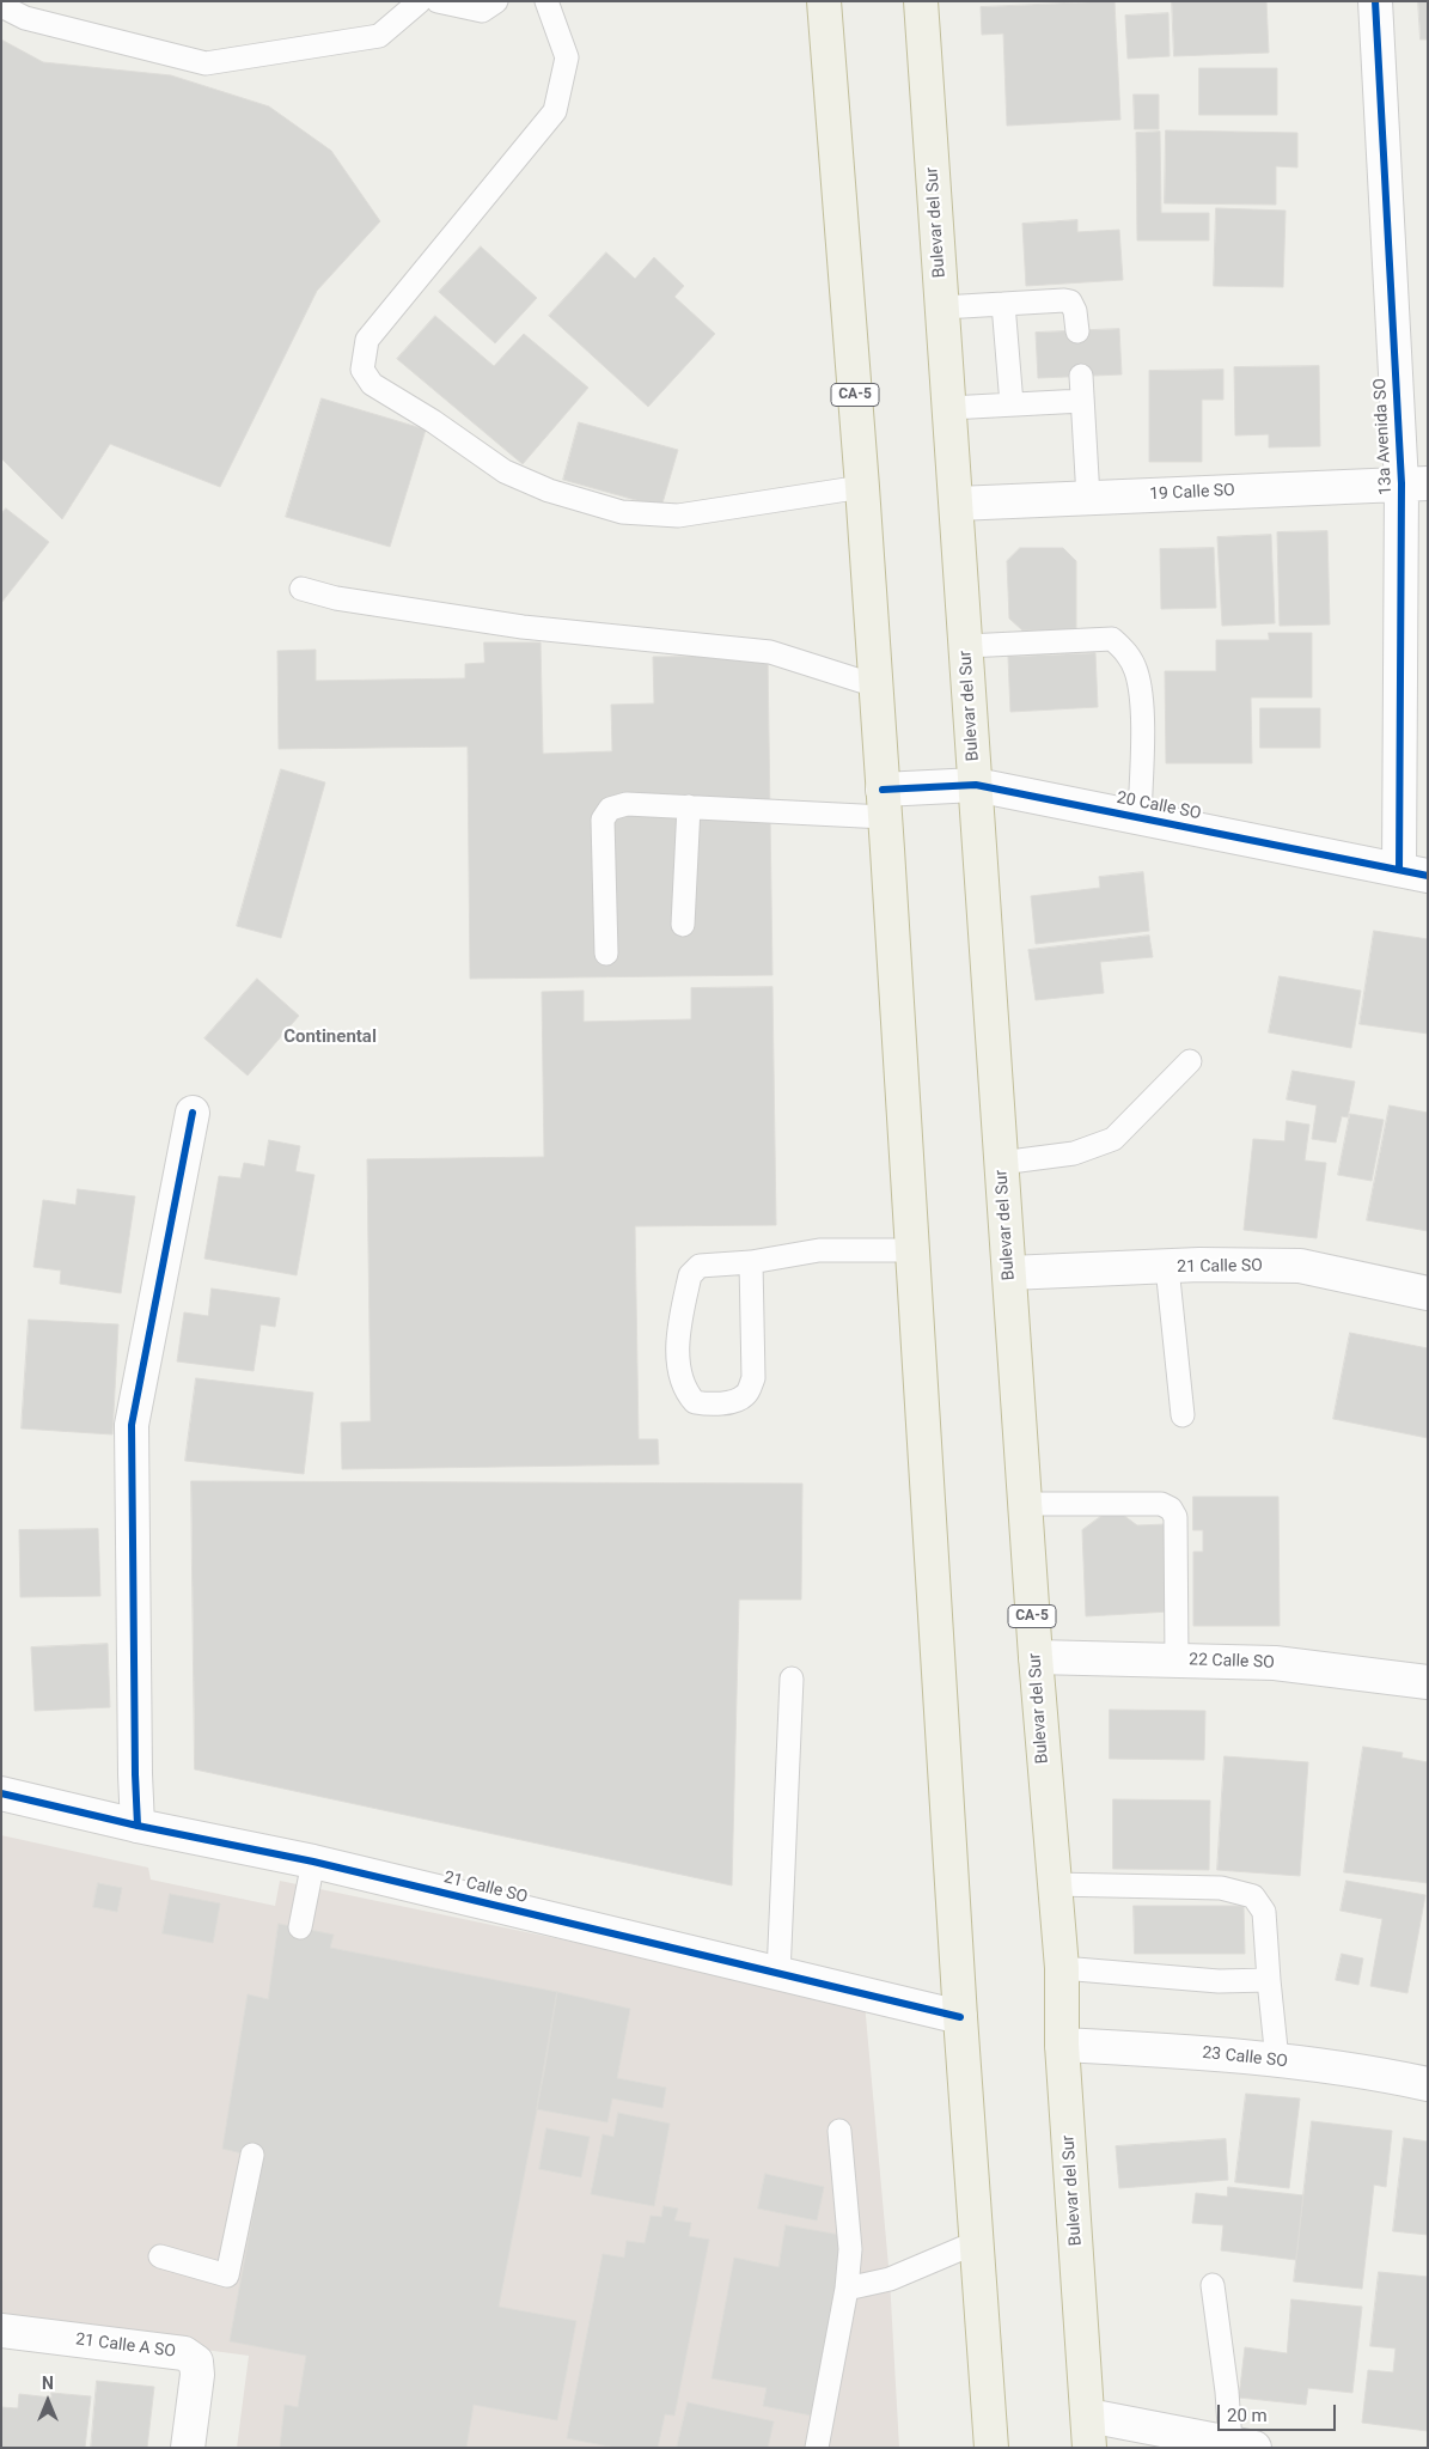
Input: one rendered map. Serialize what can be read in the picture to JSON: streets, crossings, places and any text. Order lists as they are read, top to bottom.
{
  "streets": {
    "highway": ["Bulevar del Sur", "CA-5"],
    "street": [
      "13a Avenida SO",
      "19 Calle SO",
      "20 Calle SO",
      "21 Calle SO",
      "22 Calle SO",
      "23 Calle SO",
      "21 Calle A SO"
    ]
  },
  "crossings": [
    ["Bulevar del Sur", "19 Calle SO"],
    ["Bulevar del Sur", "20 Calle SO"],
    ["Bulevar del Sur", "21 Calle SO"],
    ["Bulevar del Sur", "22 Calle SO"],
    ["Bulevar del Sur", "23 Calle SO"],
    ["CA-5", "20 Calle SO"],
    ["CA-5", "21 Calle SO"],
    ["13a Avenida SO", "19 Calle SO"],
    ["13a Avenida SO", "20 Calle SO"]
  ],
  "districts": ["Continental"],
  "scale_bar": "20 m",
  "north": "top"
}
